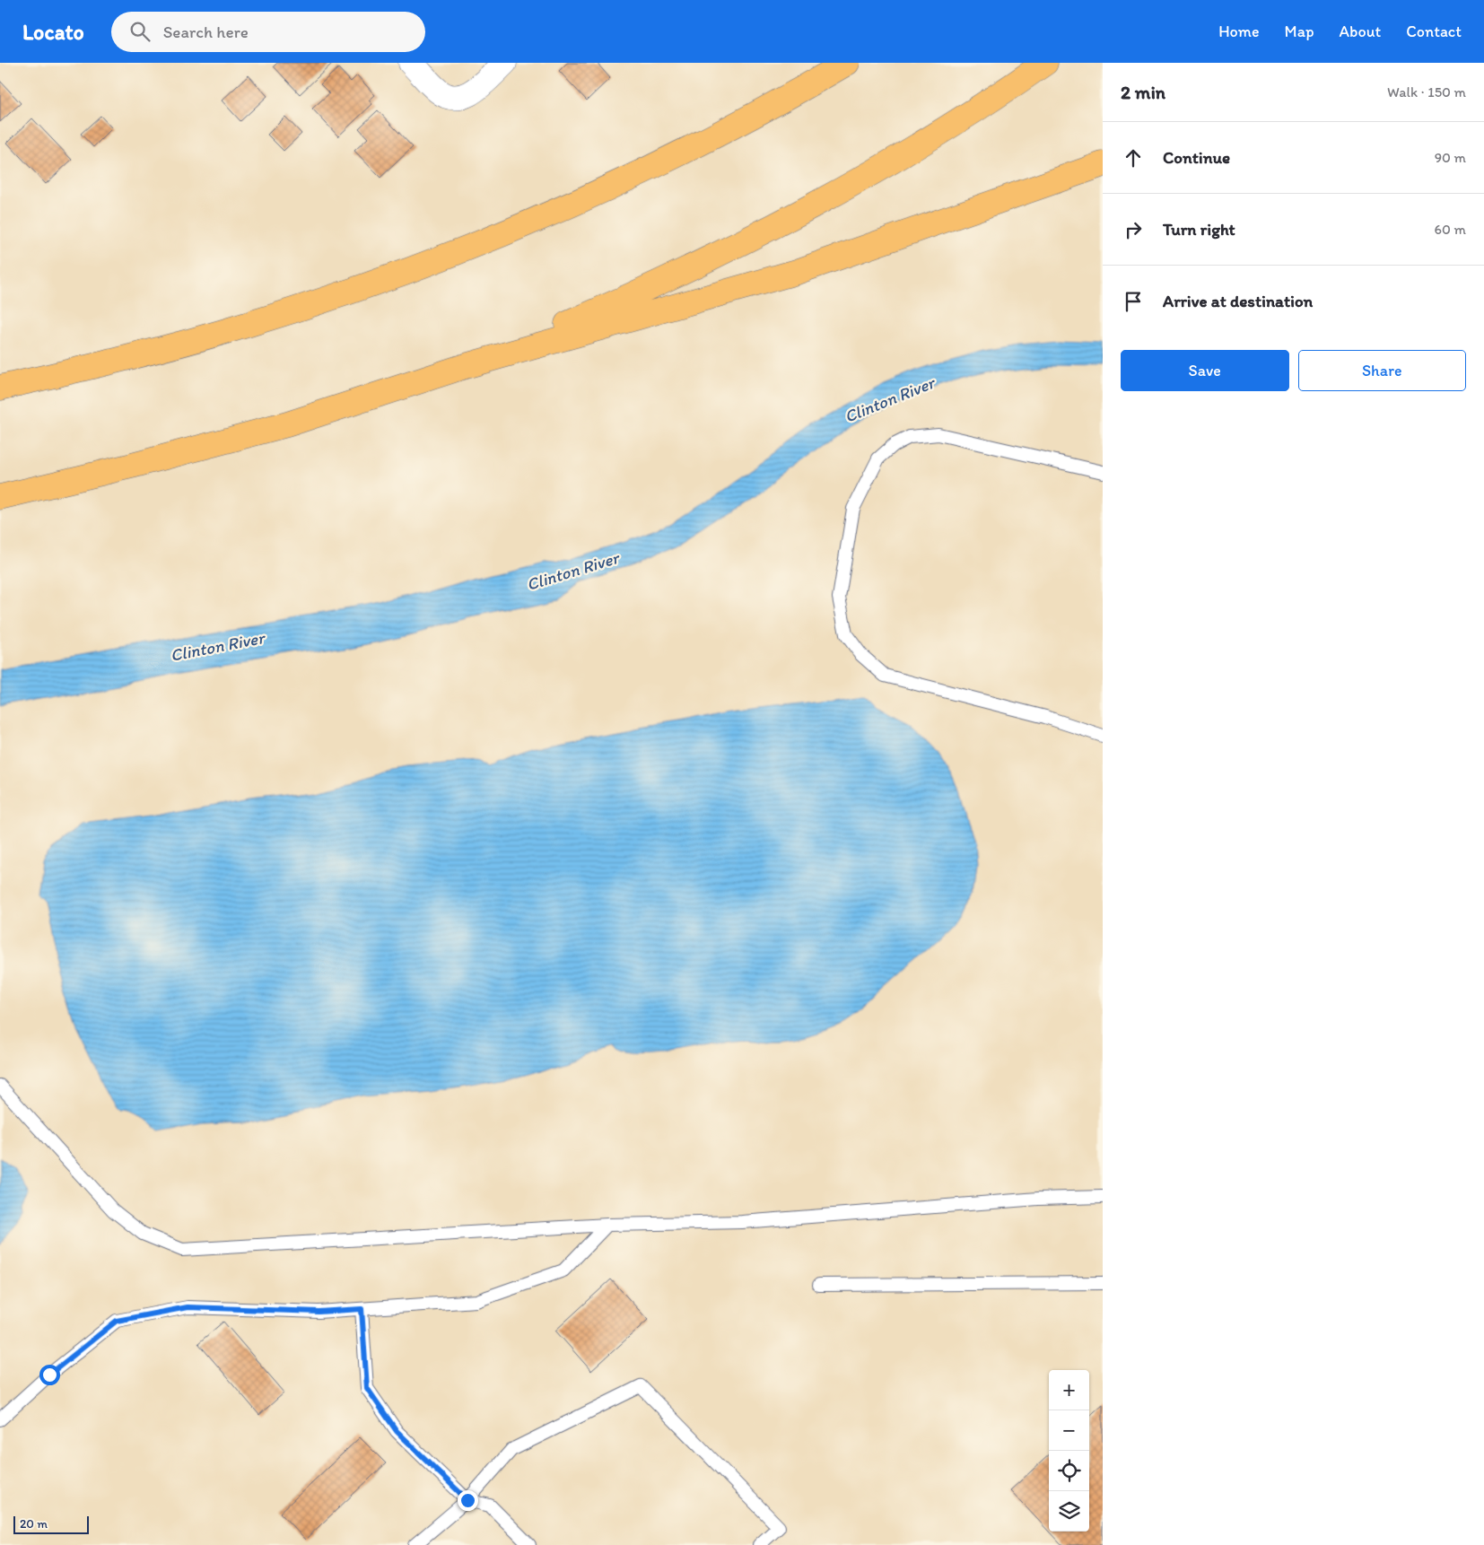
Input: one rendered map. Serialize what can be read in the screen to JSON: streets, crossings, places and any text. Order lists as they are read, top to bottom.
{
  "water": ["Clinton River"],
  "scale_bar": "20 m",
  "page": {
    "header": "Locato",
    "search": "Search here",
    "nav": [
      "Home",
      "Map",
      "About",
      "Contact"
    ],
    "heading": ["2 min", "Walk · 150 m"],
    "list": [
      ["Continue", "90 m"],
      ["Turn right", "60 m"],
      "Arrive at destination"
    ],
    "buttons": ["Save", "Share"],
    "map_buttons": ["+", "−"],
    "scale": "20 m"
  }
}
